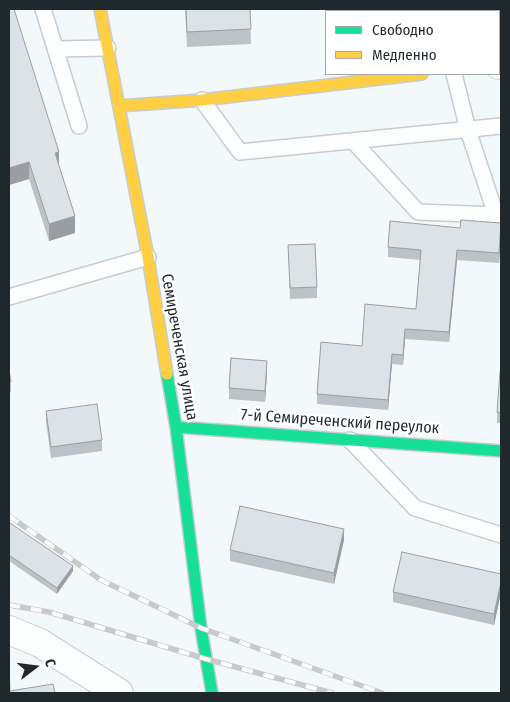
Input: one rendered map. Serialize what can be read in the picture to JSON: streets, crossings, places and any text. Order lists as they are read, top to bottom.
{
  "streets": {
    "main road": ["Семиреченская улица", "7-й Семиреченский переулок"]
  },
  "crossings": [
    ["Семиреченская улица", "7-й Семиреченский переулок"]
  ],
  "legend": ["Свободно", "Медленно"],
  "north": "right"
}
